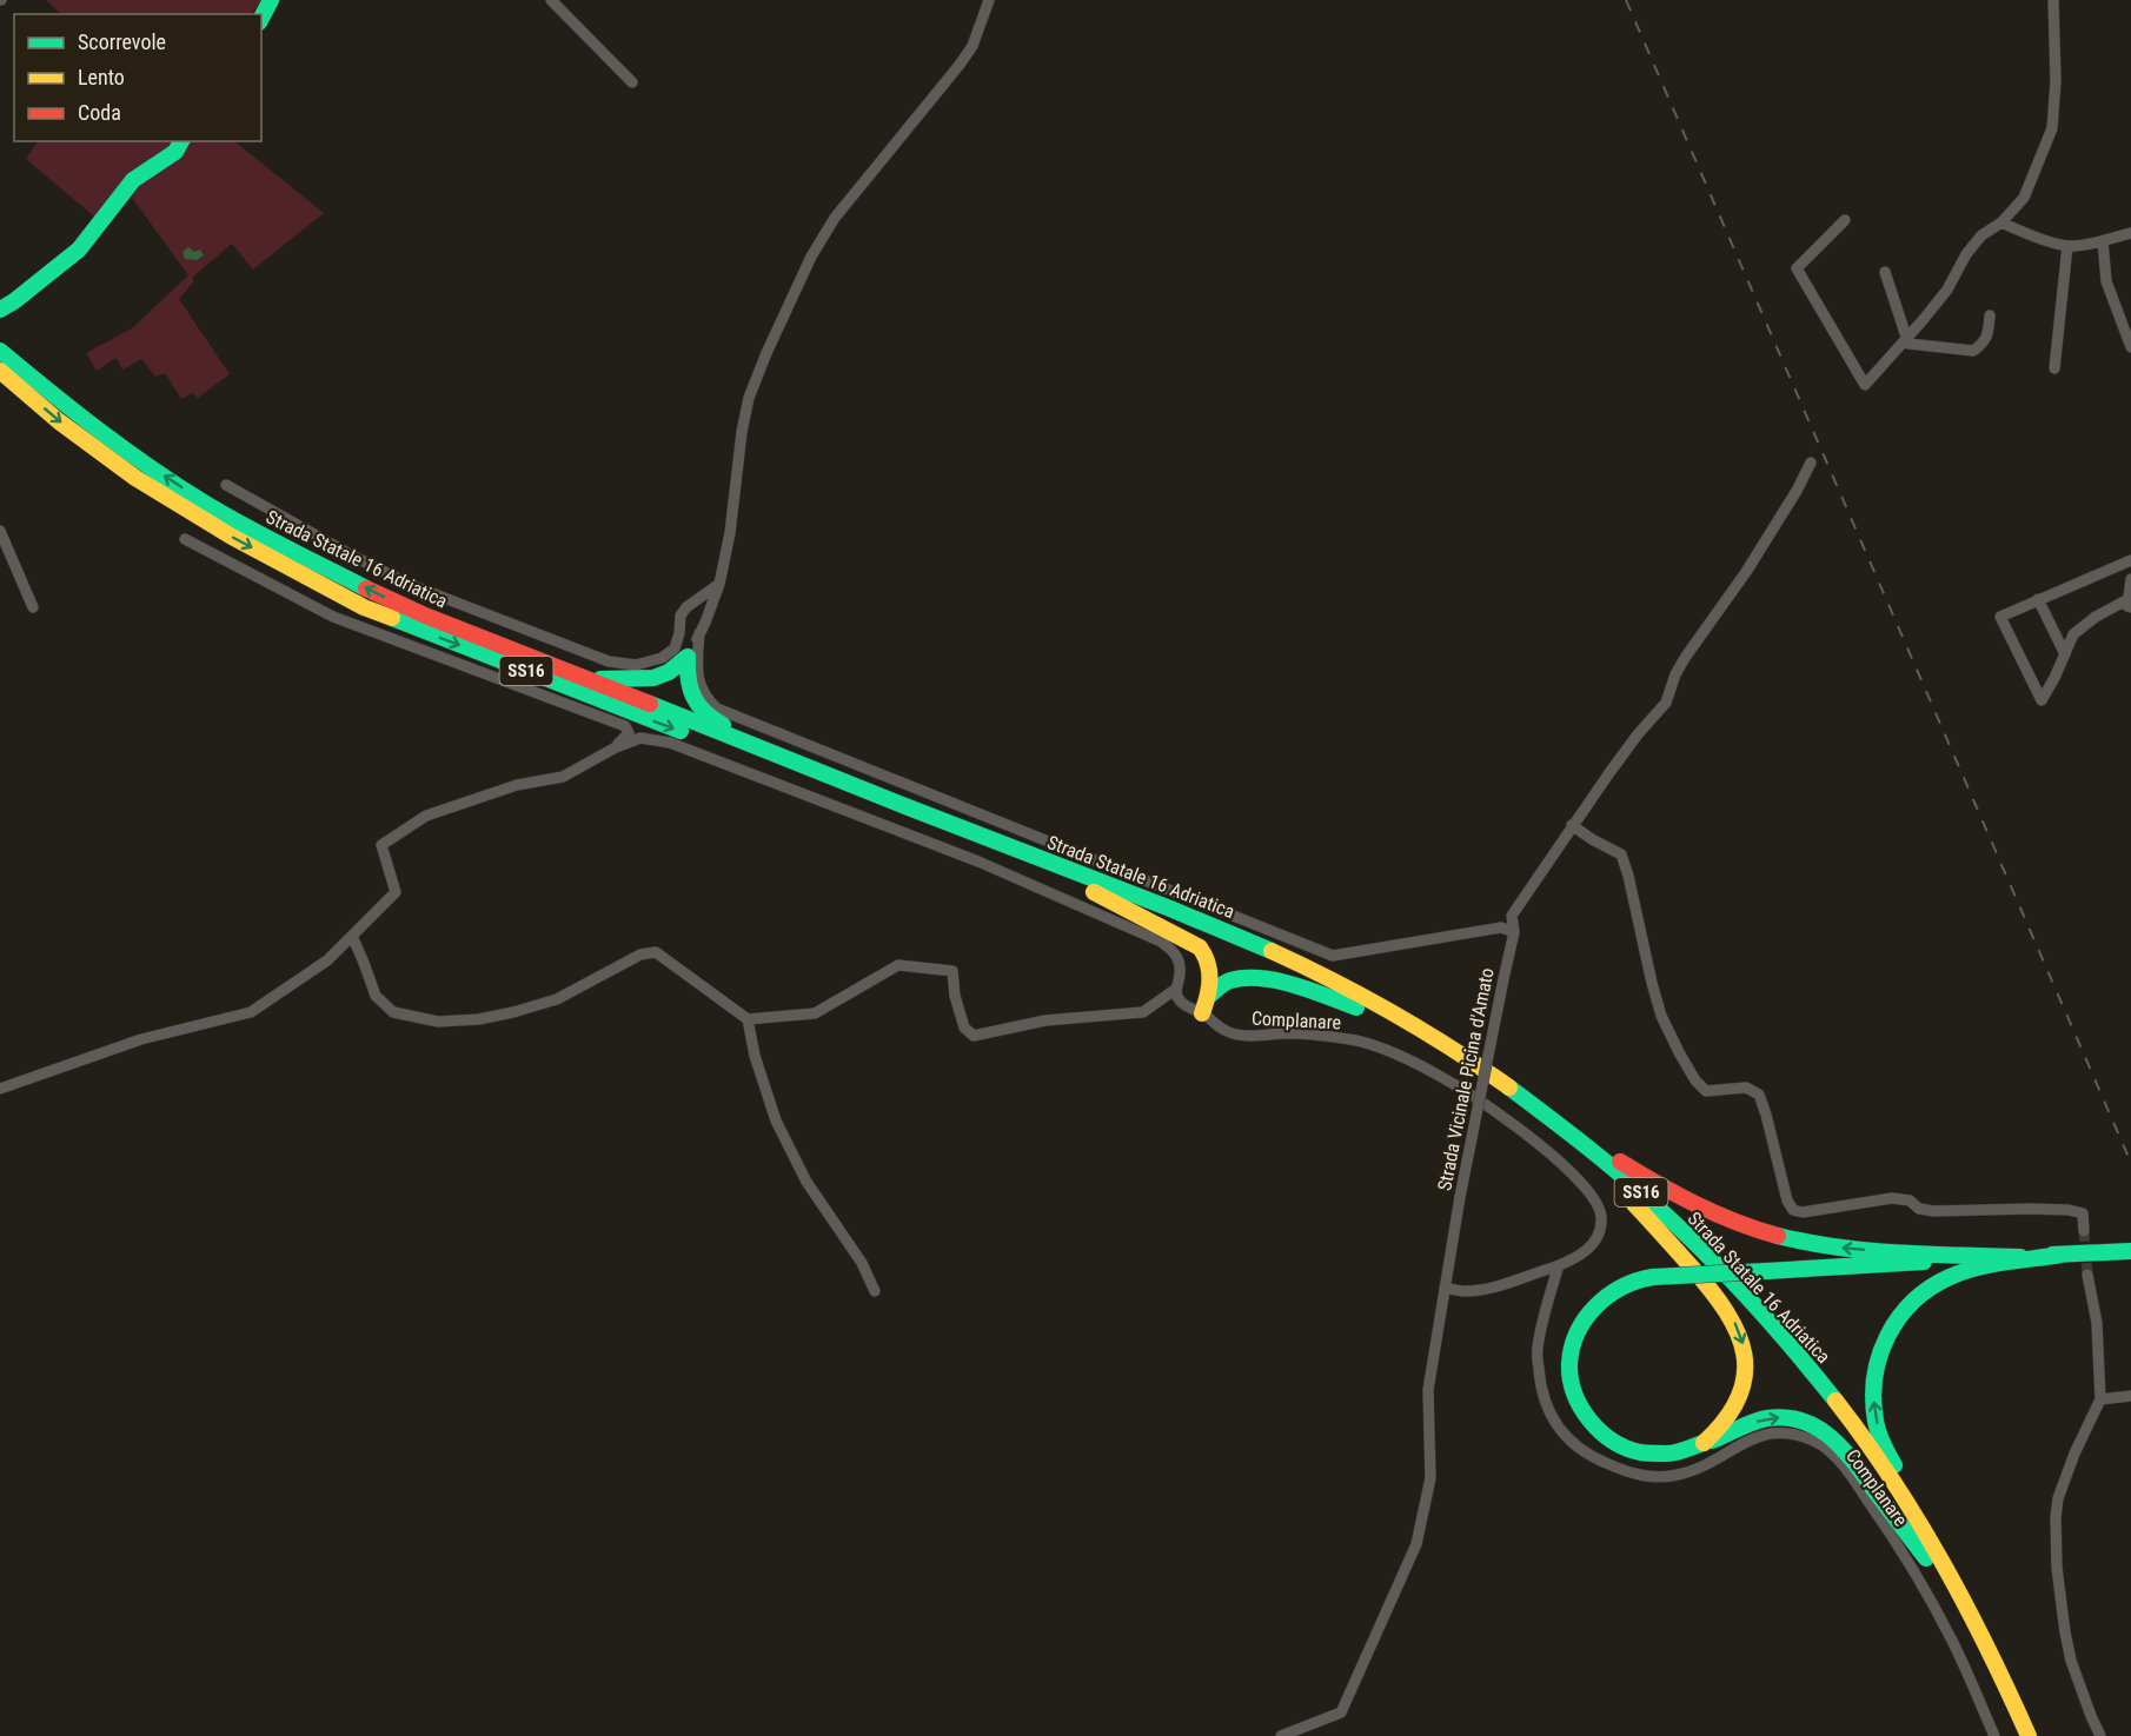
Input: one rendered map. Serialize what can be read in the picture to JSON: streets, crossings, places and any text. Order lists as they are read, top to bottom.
{
  "streets": {
    "main road": ["Strada Statale 16 Adriatica", "SS16"],
    "street": ["Complanare", "Strada Vicinale Picina d'Amato"]
  },
  "crossings": [
    ["Strada Statale 16 Adriatica", "SS16"],
    ["Complanare", "Strada Vicinale Picina d'Amato"]
  ],
  "legend": ["Scorrevole", "Lento", "Coda"]
}
